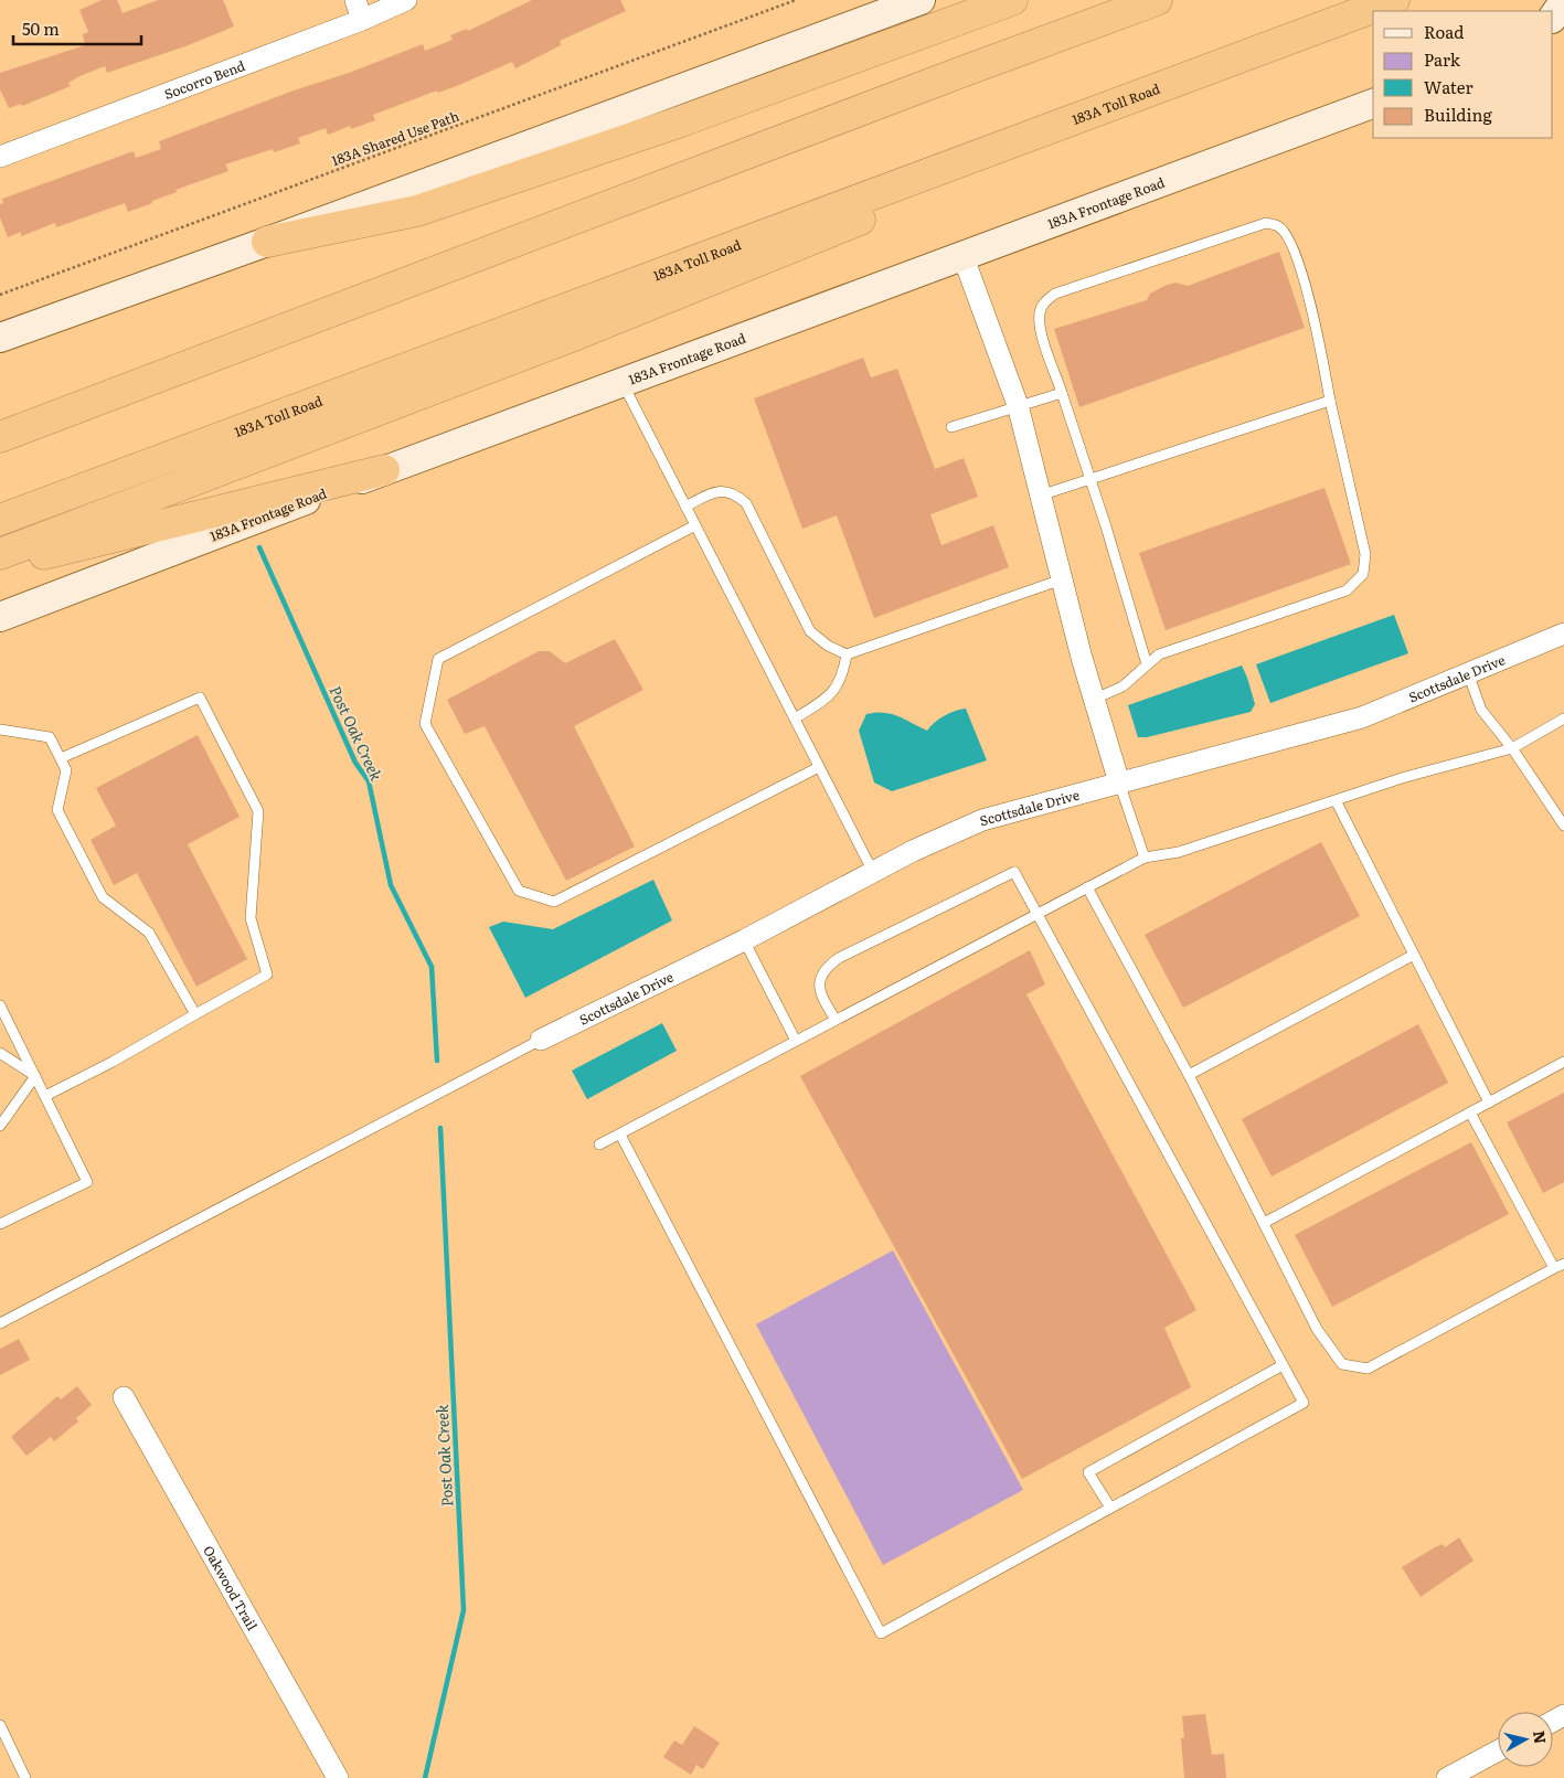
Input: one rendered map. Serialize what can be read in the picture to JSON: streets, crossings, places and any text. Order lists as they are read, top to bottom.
{
  "streets": {
    "highway": ["183A Toll Road"],
    "main road": ["183A Frontage Road"],
    "street": ["Socorro Bend", "Scottsdale Drive", "Oakwood Trail"],
    "path": ["183A Shared Use Path"]
  },
  "water": ["Post Oak Creek"],
  "legend": [
    "Road",
    "Park",
    "Water",
    "Building"
  ],
  "scale_bar": "50 m",
  "north": "right"
}
